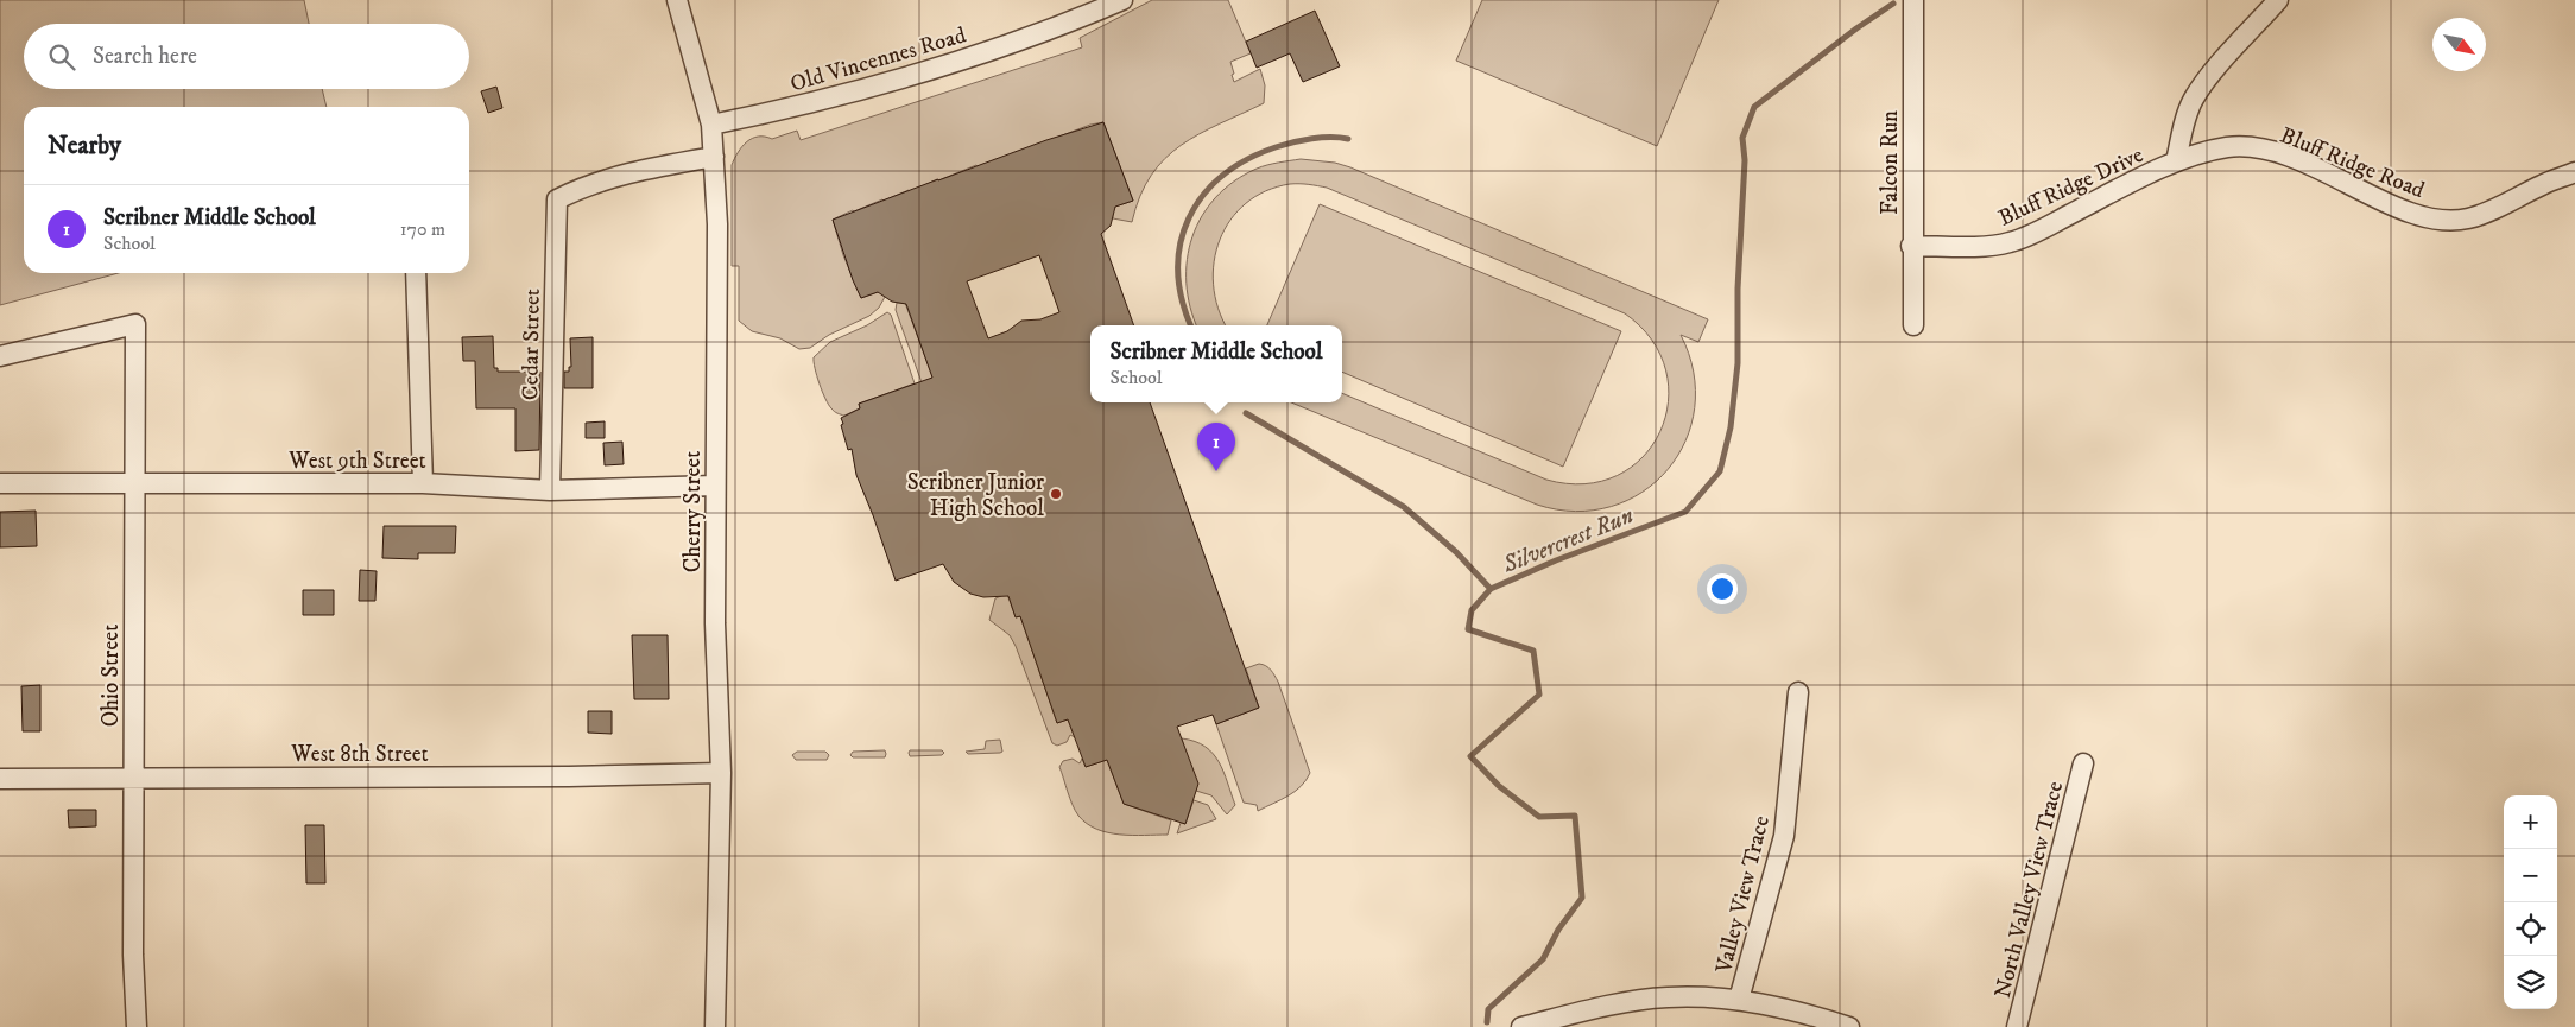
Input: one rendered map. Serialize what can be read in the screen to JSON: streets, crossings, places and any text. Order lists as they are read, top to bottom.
{
  "streets": {
    "street": [
      "Old Vincennes Road",
      "Bluff Ridge Road",
      "Falcon Run",
      "Bluff Ridge Drive",
      "Cedar Street",
      "West 9th Street",
      "Cherry Street",
      "Ohio Street",
      "West 8th Street",
      "North Valley View Trace",
      "Valley View Trace"
    ]
  },
  "crossings": [
    ["Old Vincennes Road", "Cherry Street"],
    ["Bluff Ridge Road", "Bluff Ridge Drive"],
    ["Falcon Run", "Bluff Ridge Drive"],
    ["Cedar Street", "West 9th Street"],
    ["Cedar Street", "Cherry Street"],
    ["West 9th Street", "Cherry Street"],
    ["West 9th Street", "Ohio Street"],
    ["Cherry Street", "West 8th Street"],
    ["Ohio Street", "West 8th Street"]
  ],
  "water": ["Silvercrest Run"],
  "places": ["Scribner Junior High School"],
  "north": "bottom right",
  "page": {
    "search": "Search here",
    "heading": "Nearby",
    "list": [
      {
        "mark": "1",
        "name": "Scribner Middle School",
        "note": "School",
        "value": "170 m"
      }
    ],
    "popup": ["Scribner Middle School", "School"],
    "pins": "1",
    "map_buttons": ["+", "−"]
  }
}
